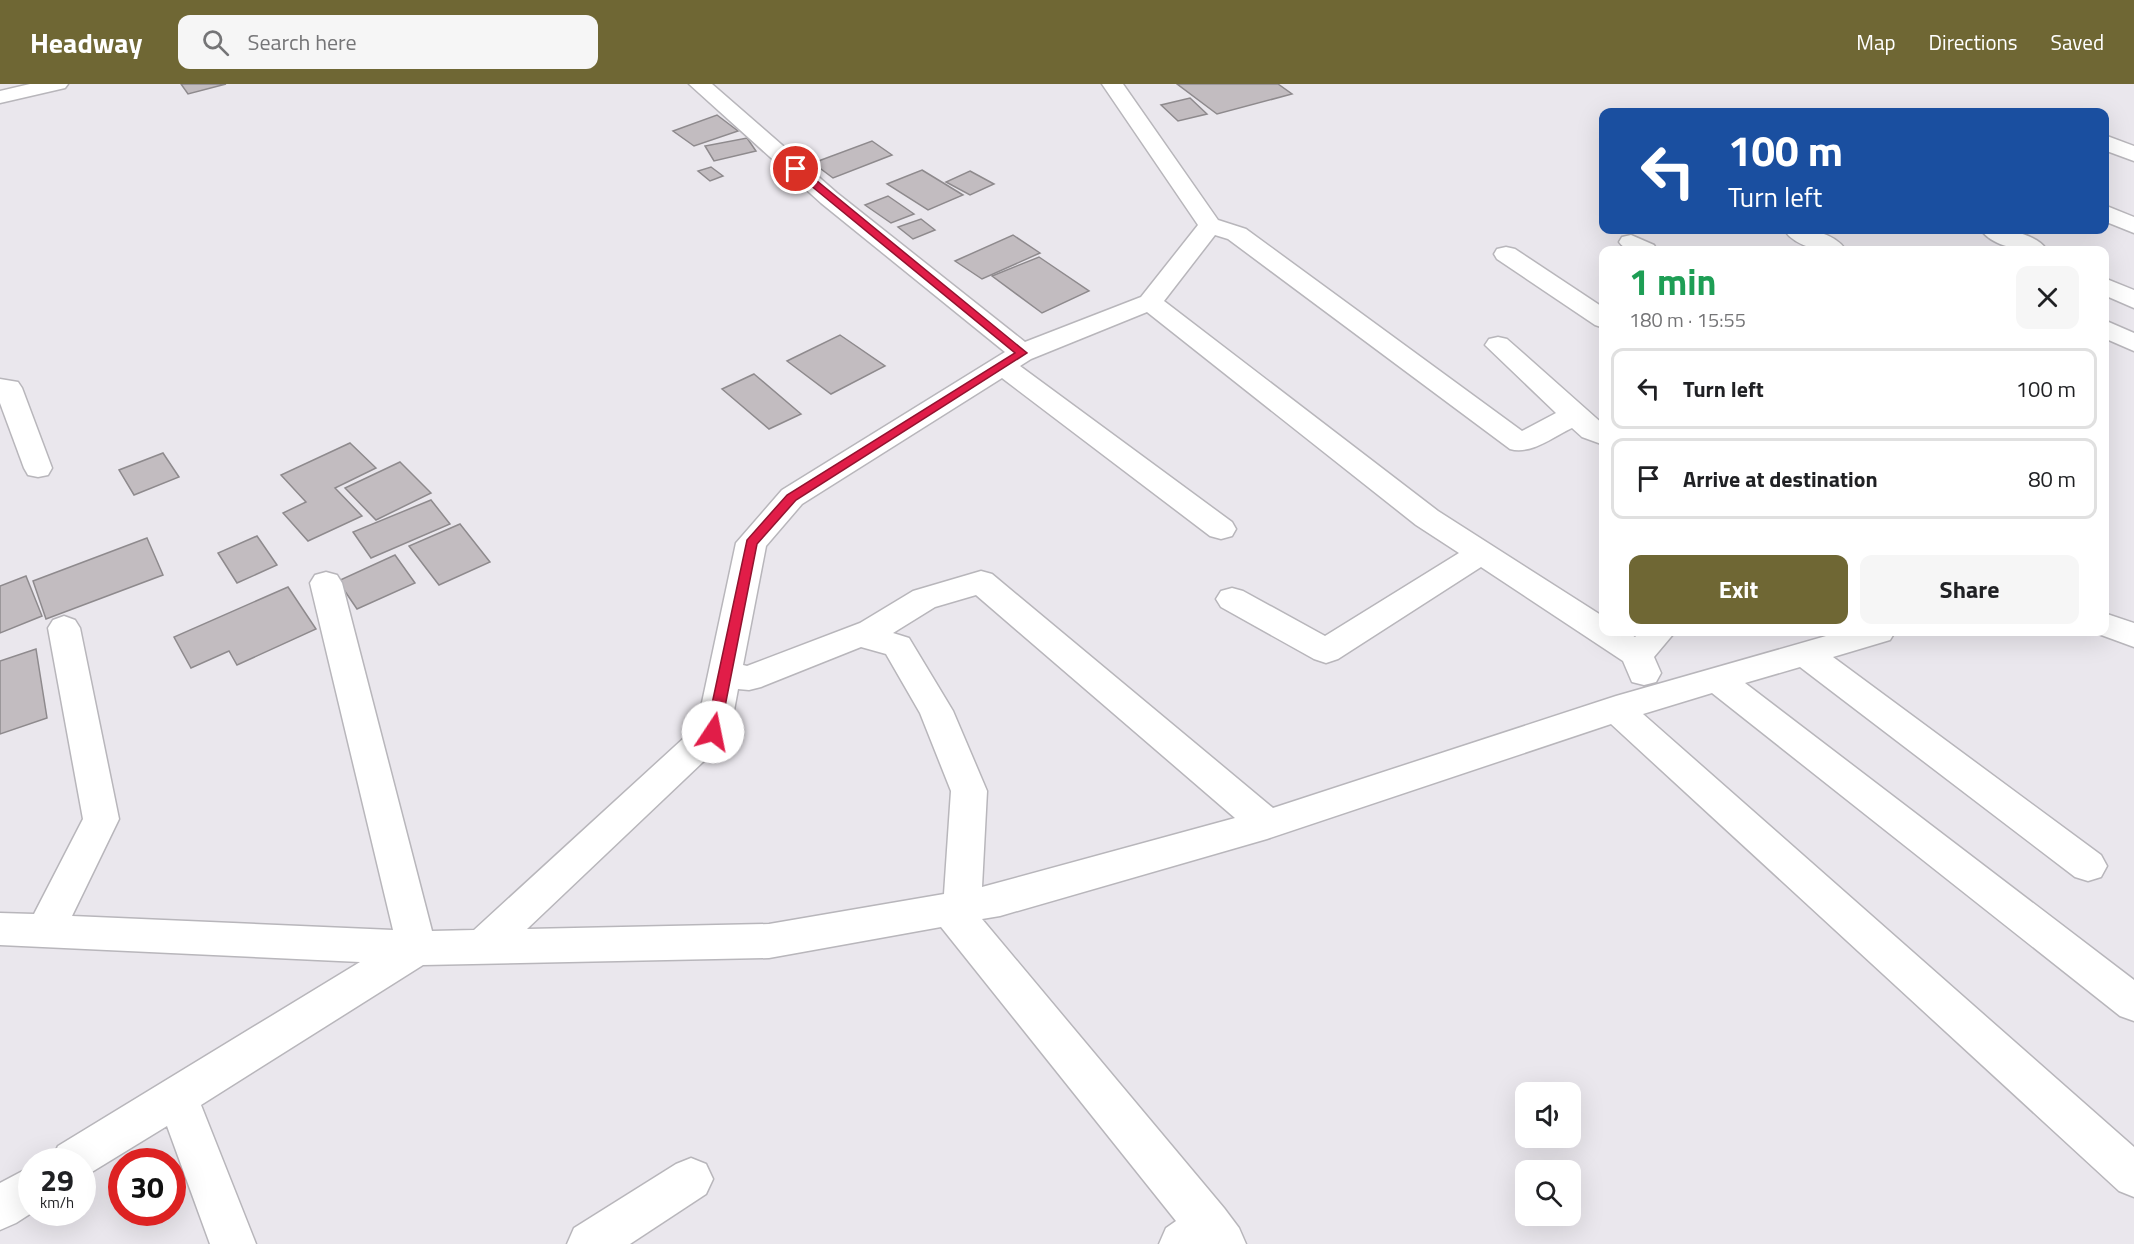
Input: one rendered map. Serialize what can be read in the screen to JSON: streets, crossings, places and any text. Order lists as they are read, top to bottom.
{
  "page": {
    "header": "Headway",
    "search": "Search here",
    "nav": ["Map", "Directions", "Saved"],
    "turn": ["100 m", "Turn left"],
    "heading": ["1 min", "180 m · 15:55"],
    "list": [
      {
        "name": "Turn left",
        "value": "100 m"
      },
      {
        "name": "Arrive at destination",
        "value": "80 m"
      }
    ],
    "buttons": ["Exit", "Share"],
    "speed": "29 km/h",
    "limit": "30"
  }
}
